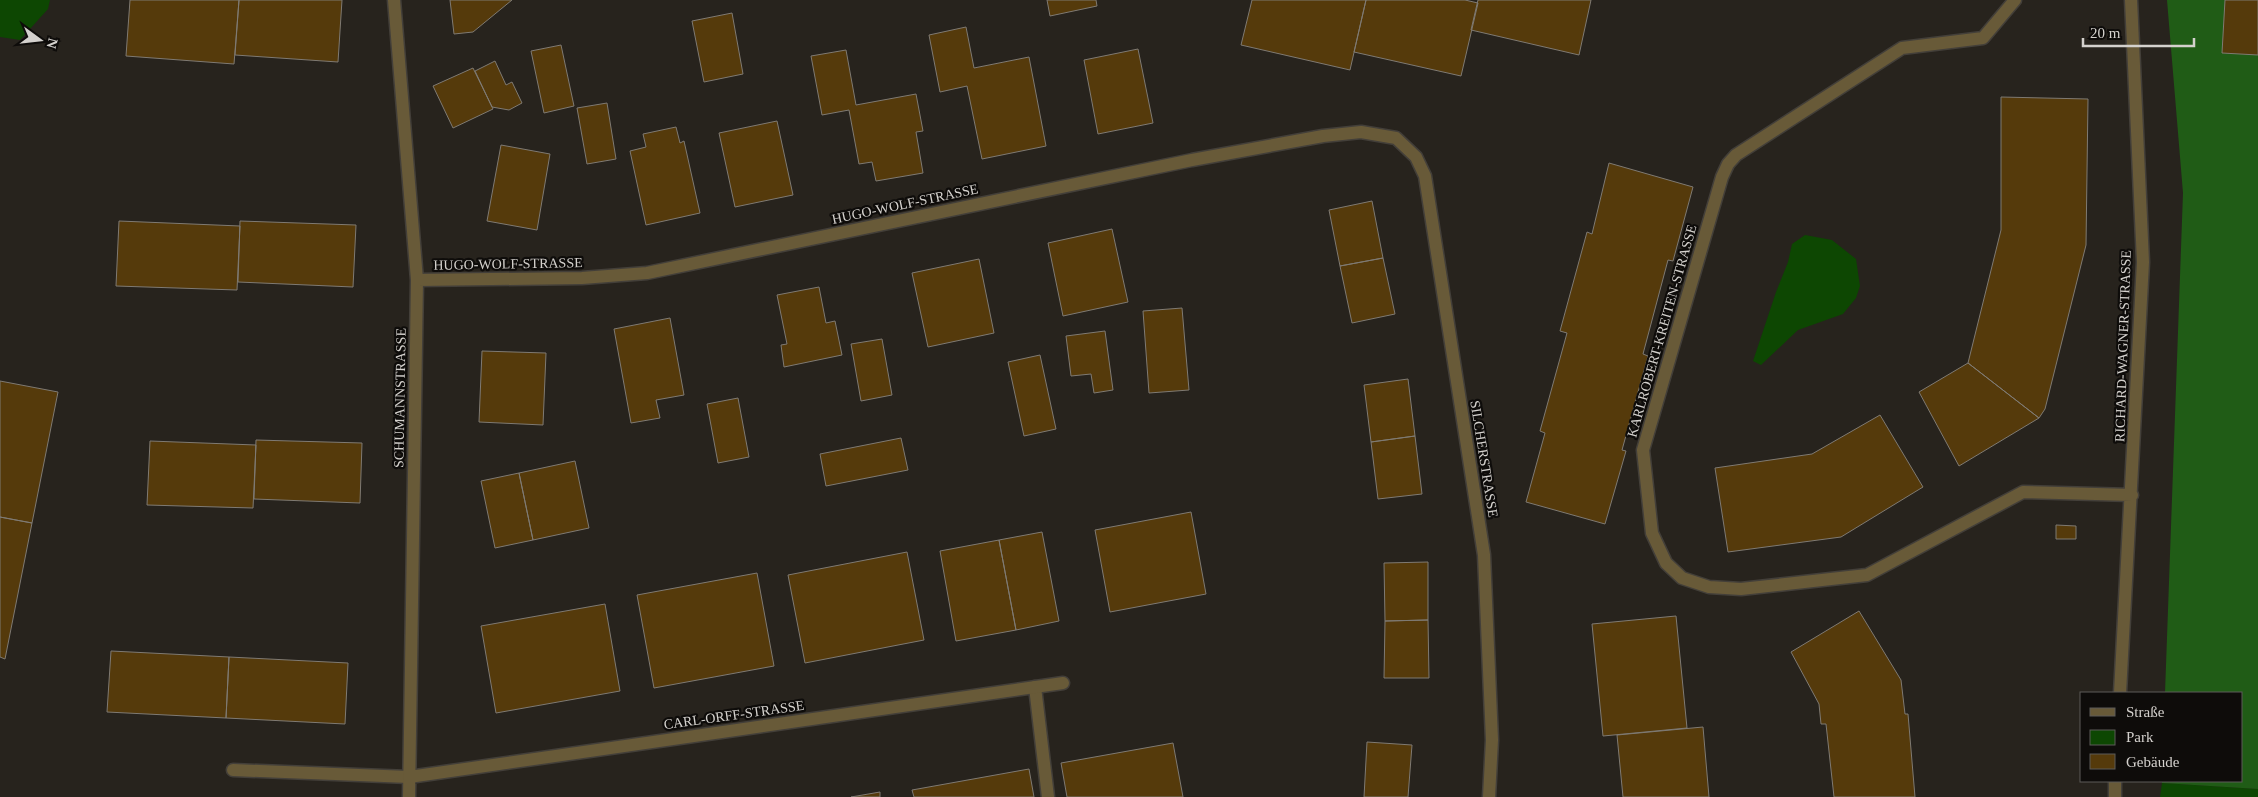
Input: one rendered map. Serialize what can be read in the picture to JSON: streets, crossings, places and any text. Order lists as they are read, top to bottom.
{
  "streets": {
    "street": [
      "HUGO-WOLF-STRASSE",
      "KARLROBERT-KREITEN-STRASSE",
      "RICHARD-WAGNER-STRASSE",
      "SCHUMANNSTRASSE",
      "SILCHERSTRASSE",
      "CARL-ORFF-STRASSE"
    ]
  },
  "crossings": [
    ["HUGO-WOLF-STRASSE", "SCHUMANNSTRASSE"],
    ["HUGO-WOLF-STRASSE", "SILCHERSTRASSE"],
    ["KARLROBERT-KREITEN-STRASSE", "RICHARD-WAGNER-STRASSE"],
    ["SCHUMANNSTRASSE", "CARL-ORFF-STRASSE"]
  ],
  "legend": ["Straße", "Park", "Gebäude"],
  "scale_bar": "20 m",
  "north": "right"
}
